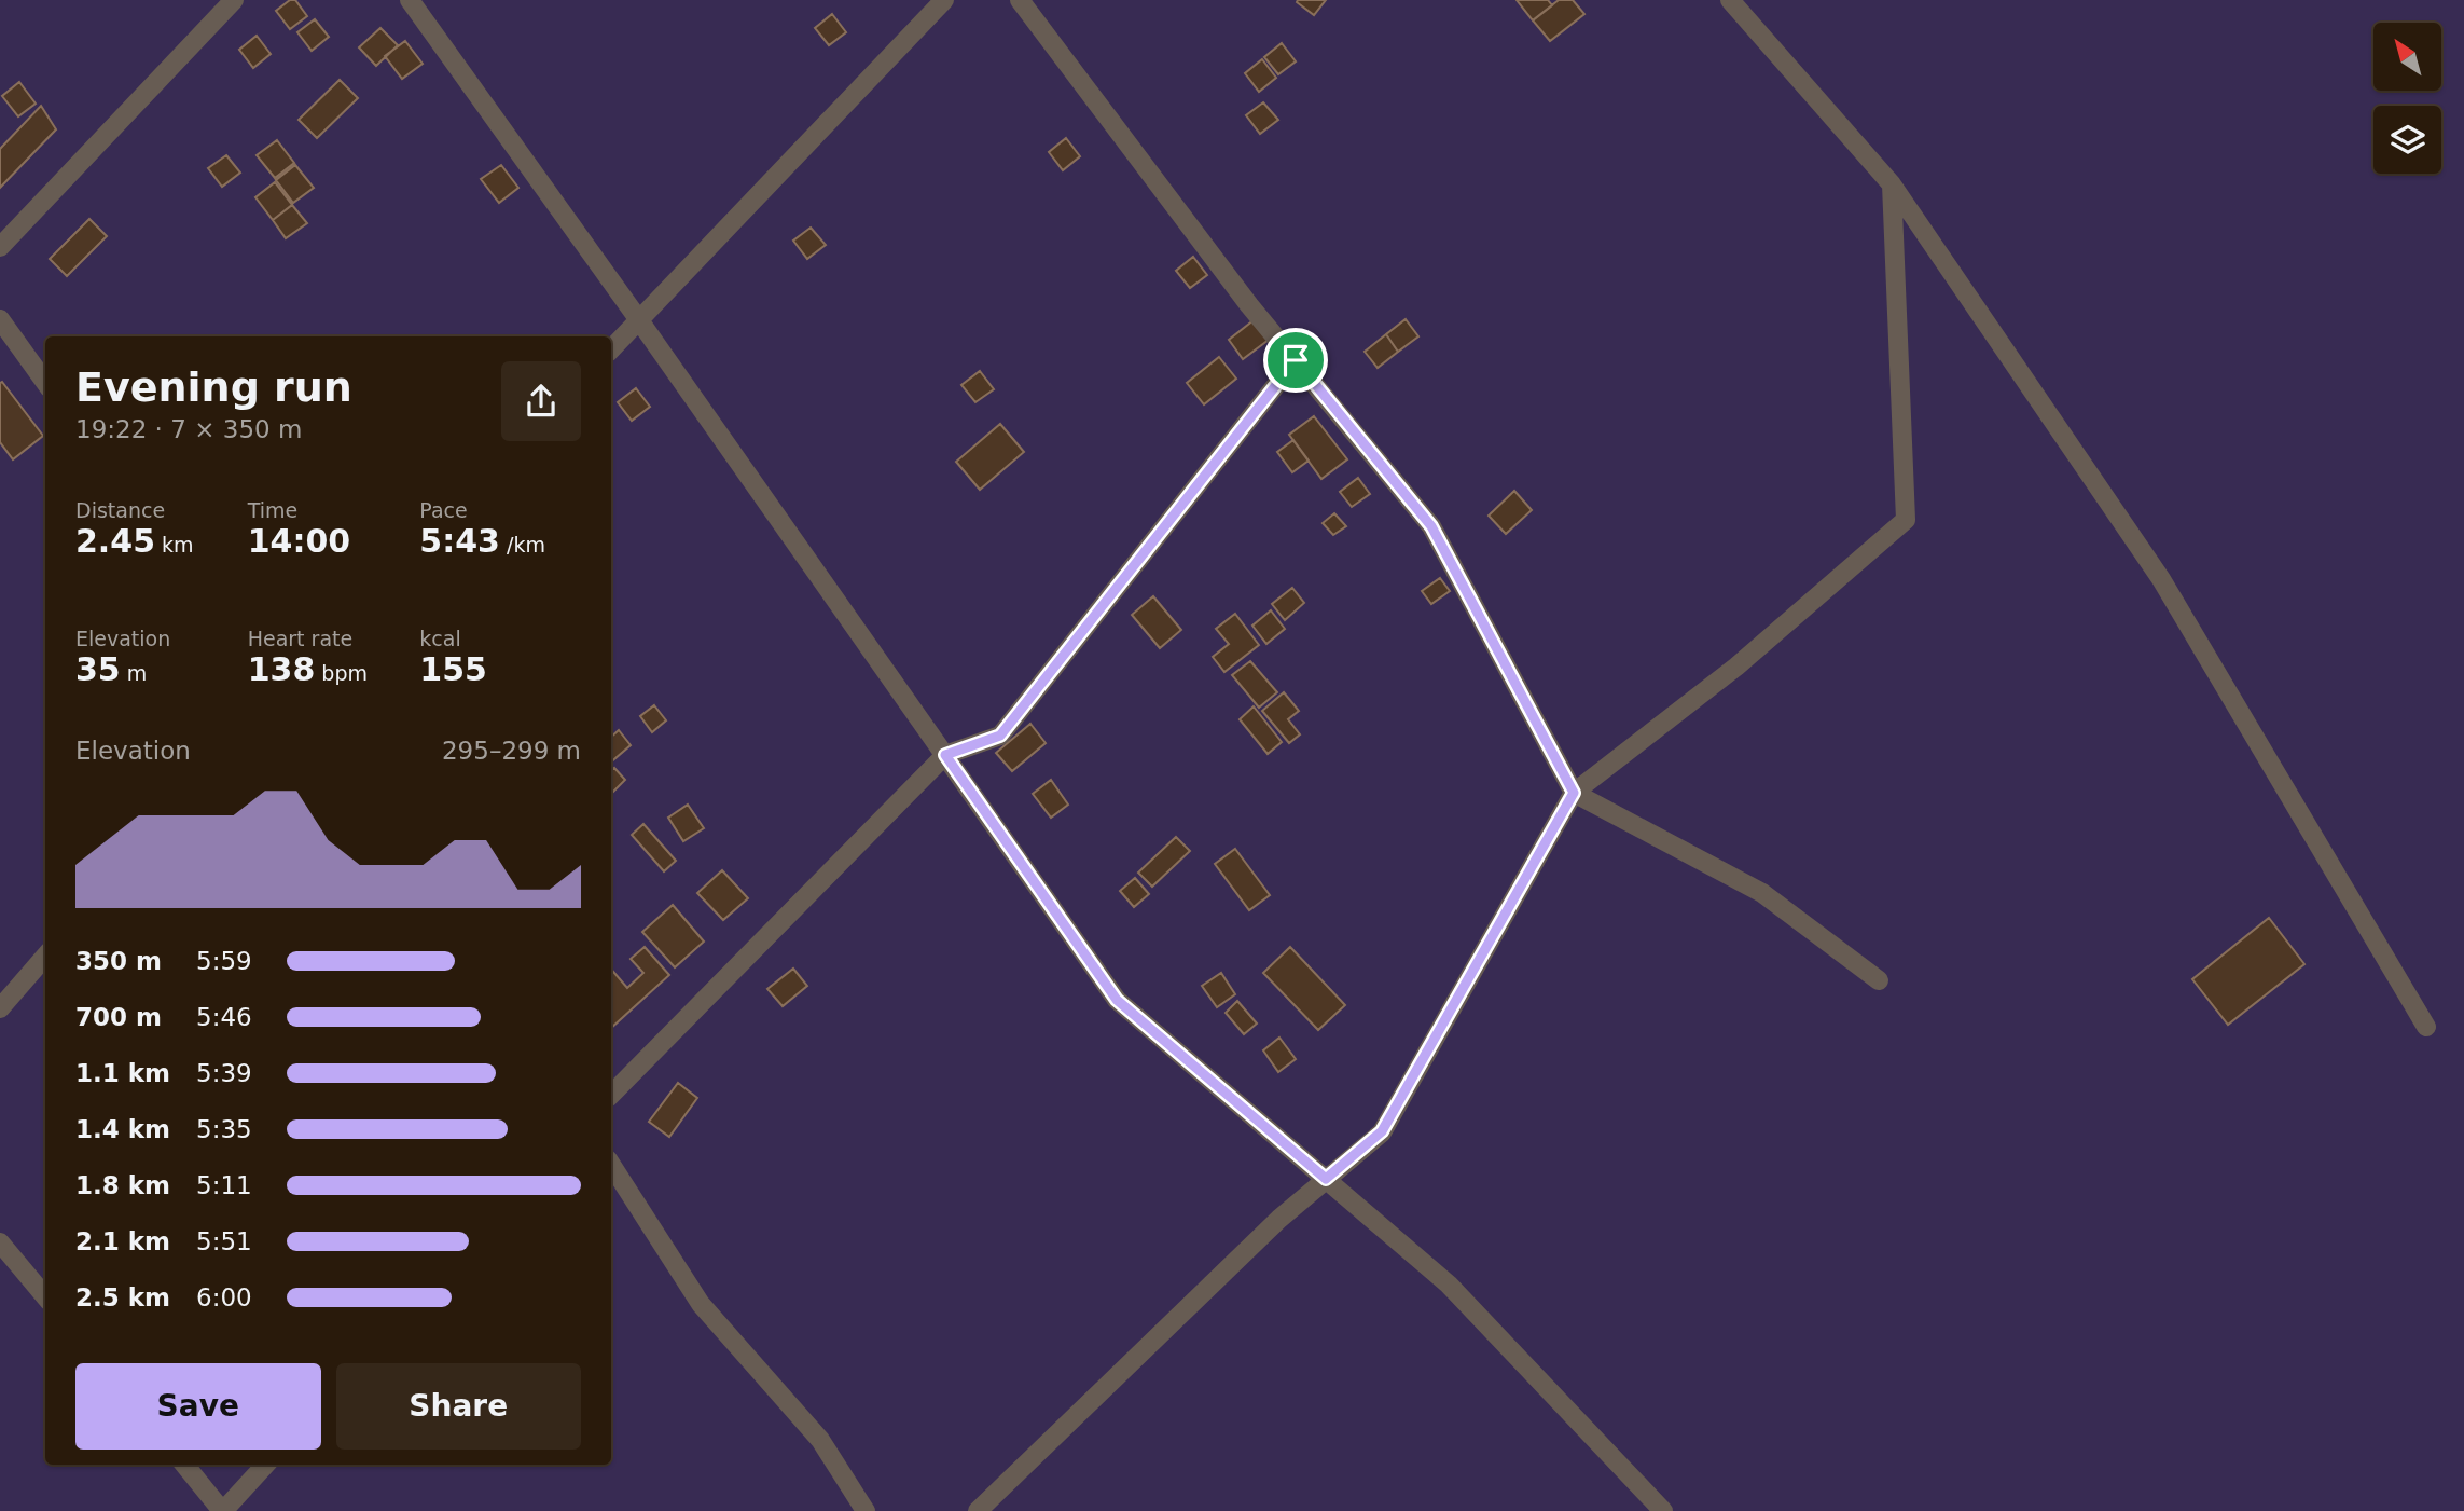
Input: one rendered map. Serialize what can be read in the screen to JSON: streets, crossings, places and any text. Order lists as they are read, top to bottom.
{
  "north": "top left",
  "page": {
    "heading": ["Evening run", "19:22 · 7 × 350 m"],
    "stats": [
      ["Distance", "2.45 km"],
      ["Time", "14:00"],
      ["Pace", "5:43 /km"],
      ["Elevation", "35 m"],
      ["Heart rate", "138 bpm"],
      ["kcal", "155"]
    ],
    "chart": ["Elevation", "295–299 m"],
    "list": [
      {
        "name": "350 m",
        "note": "5:59"
      },
      {
        "name": "700 m",
        "note": "5:46"
      },
      {
        "name": "1.1 km",
        "note": "5:39"
      },
      {
        "name": "1.4 km",
        "note": "5:35"
      },
      {
        "name": "1.8 km",
        "note": "5:11"
      },
      {
        "name": "2.1 km",
        "note": "5:51"
      },
      {
        "name": "2.5 km",
        "note": "6:00"
      }
    ],
    "buttons": ["Save", "Share"]
  }
}
